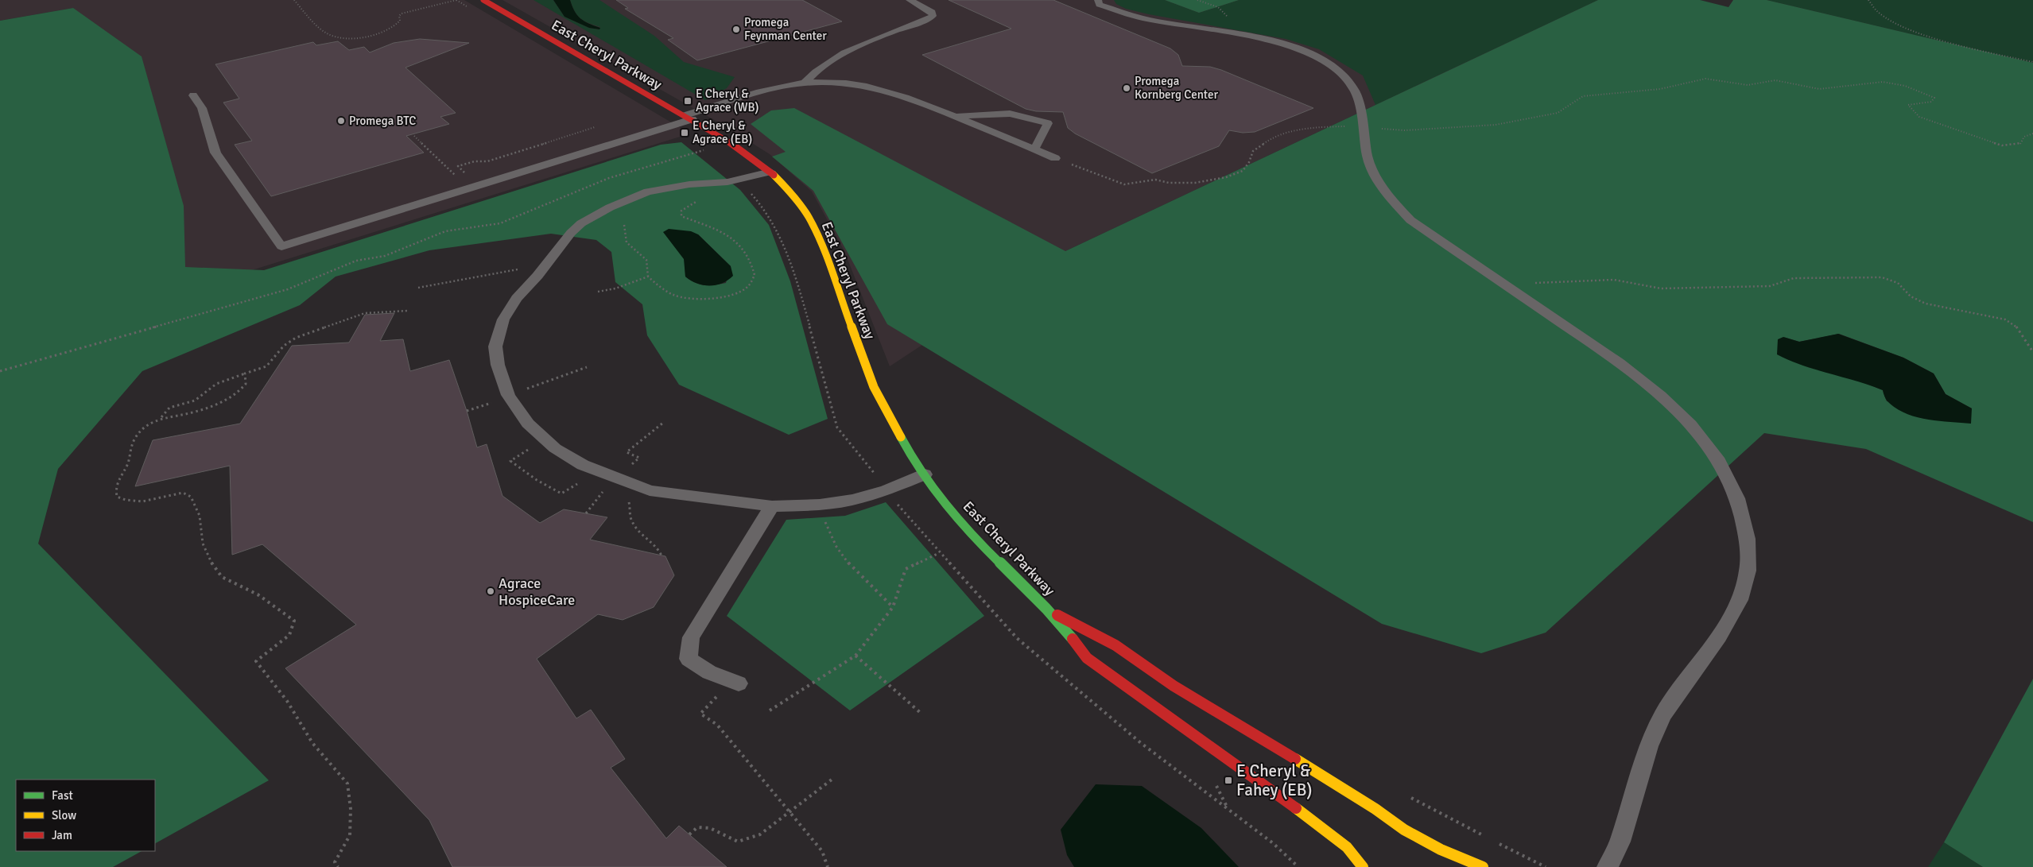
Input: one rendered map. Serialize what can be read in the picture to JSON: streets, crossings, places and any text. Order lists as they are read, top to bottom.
{
  "streets": {
    "street": ["East Cheryl Parkway"]
  },
  "places": {
    "other": [
      "Promega Feynman Center",
      "Promega Kornberg Center",
      "Promega BTC",
      "Agrace HospiceCare"
    ],
    "transit": ["E Cheryl & Agrace (WB)", "E Cheryl & Agrace (EB)", "E Cheryl & Fahey (EB)"]
  },
  "legend": ["Fast", "Slow", "Jam"]
}
